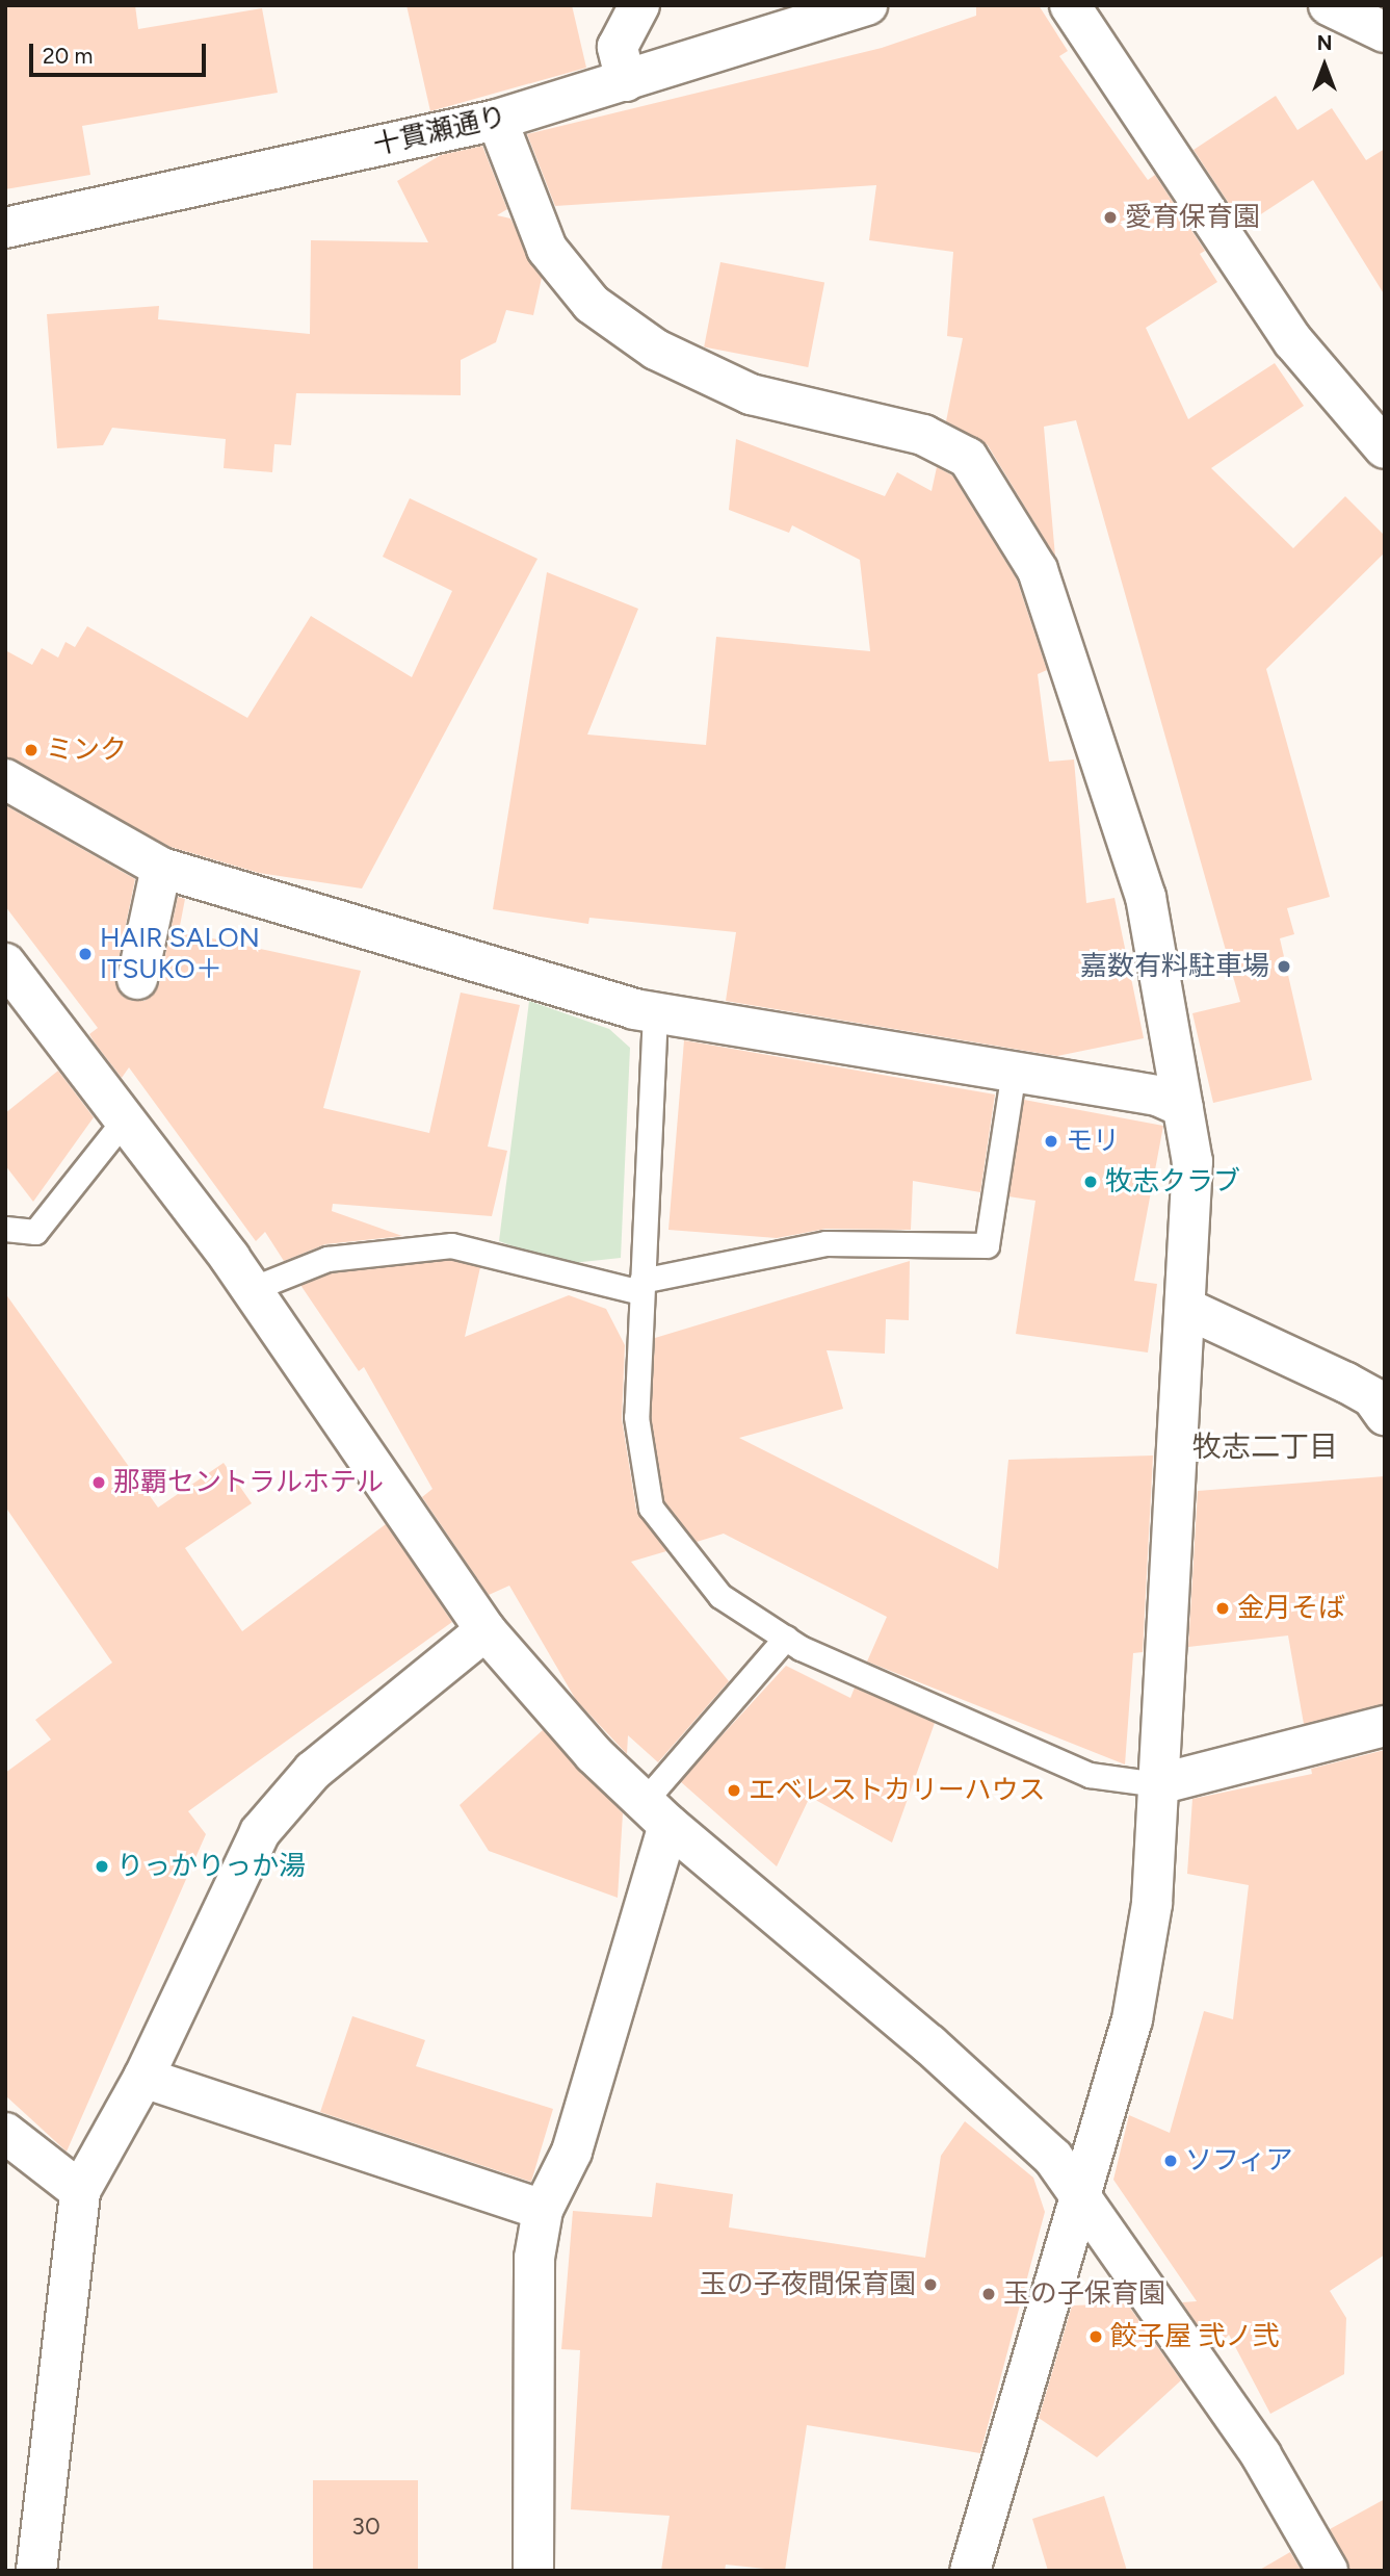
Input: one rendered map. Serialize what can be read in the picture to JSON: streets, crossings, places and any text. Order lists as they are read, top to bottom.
{
  "streets": {
    "street": ["十貫瀬通り"]
  },
  "districts": ["牧志二丁目"],
  "places": [
    "愛育保育園",
    "ミンク",
    "HAIR SALON ITSUKO＋",
    "嘉数有料駐車場",
    "モリ",
    "牧志クラブ",
    "那覇セントラルホテル",
    "金月そば",
    "エベレストカリーハウス",
    "りっかりっか湯",
    "ソフィア",
    "玉の子夜間保育園",
    "玉の子保育園",
    "餃子屋 弐ノ弐"
  ],
  "house_numbers": ["30"],
  "scale_bar": "20 m",
  "north": "top"
}
